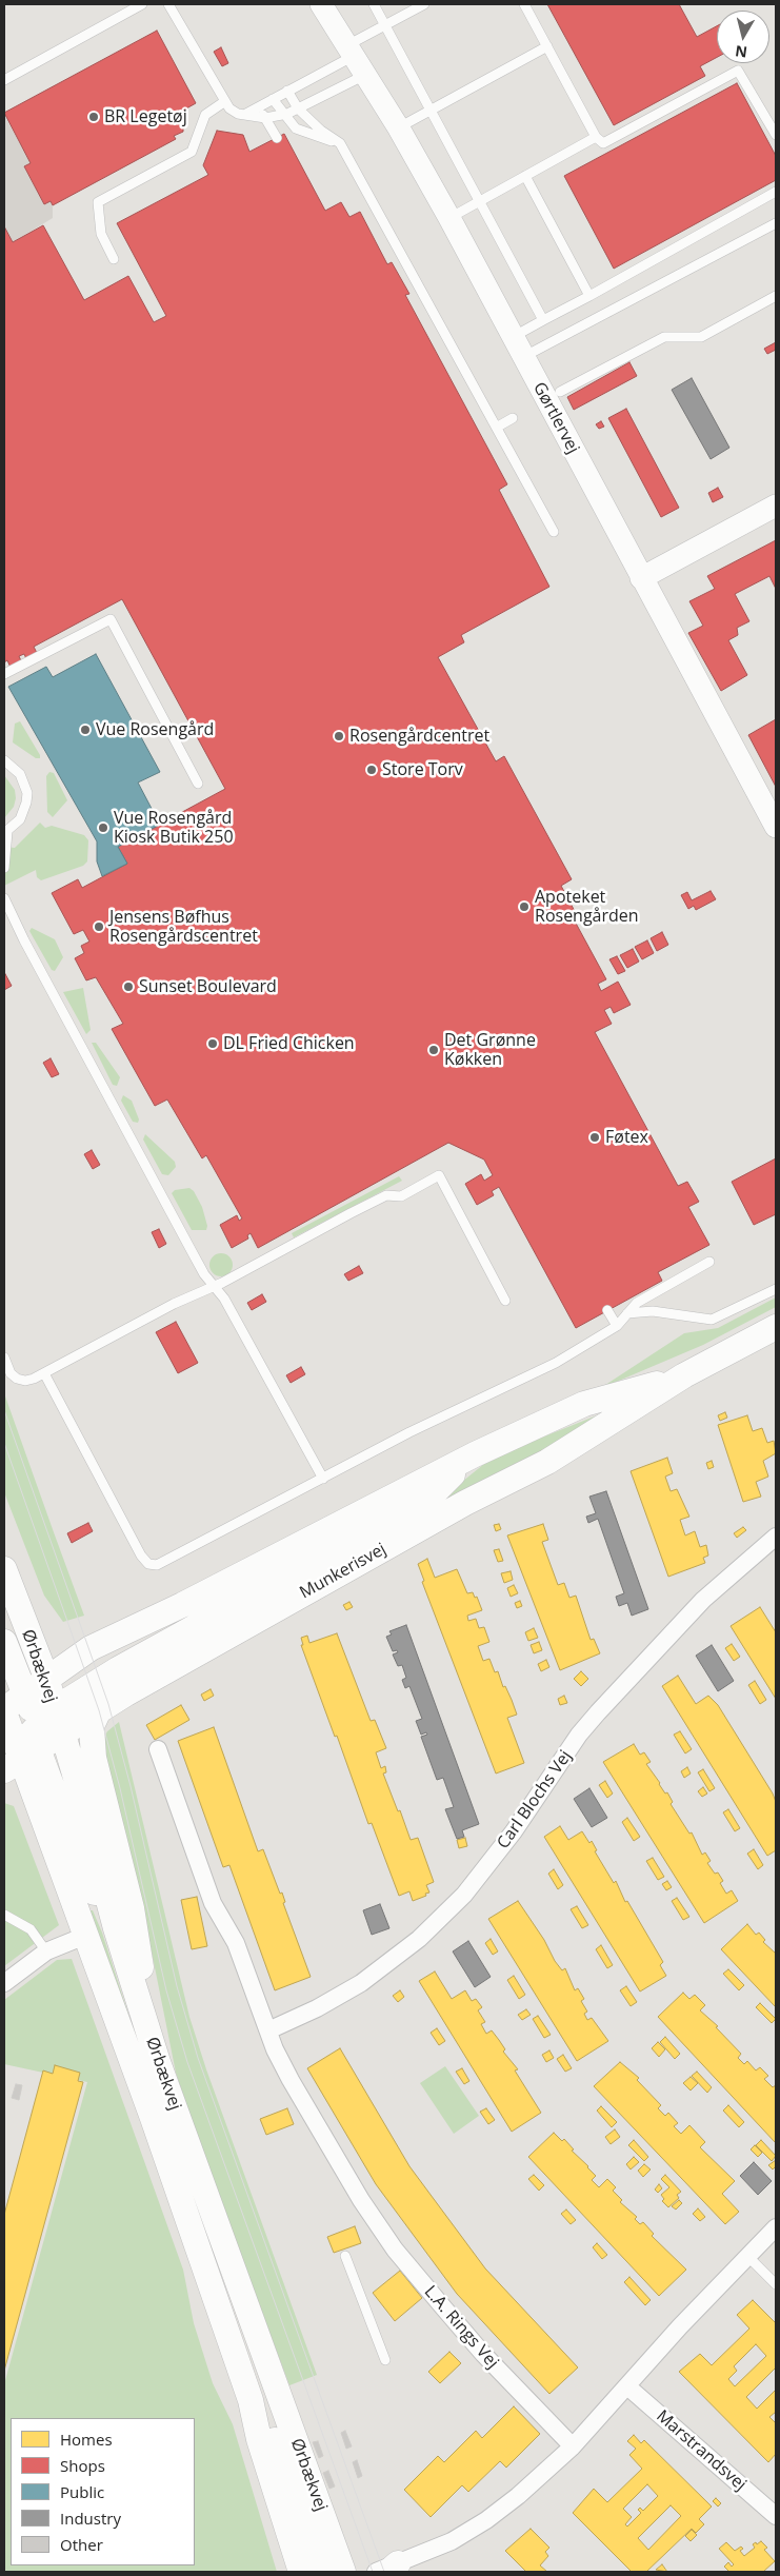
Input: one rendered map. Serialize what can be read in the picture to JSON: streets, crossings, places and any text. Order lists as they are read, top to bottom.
{
  "streets": {
    "main road": ["Munkerisvej", "Ørbækvej"],
    "street": [
      "Gørtlervej",
      "Carl Blochs Vej",
      "L.A. Rings Vej",
      "Marstrandsvej"
    ]
  },
  "crossings": [
    ["Munkerisvej", "Ørbækvej"],
    ["Carl Blochs Vej", "L.A. Rings Vej"]
  ],
  "places": [
    "BR Legetøj",
    "Vue Rosengård",
    "Rosengårdcentret",
    "Store Torv",
    "Vue Rosengård Kiosk Butik 250",
    "Apoteket Rosengården",
    "Jensens Bøfhus Rosengårdscentret",
    "Sunset Boulevard",
    "DL Fried Chicken",
    "Det Grønne Køkken",
    "Føtex"
  ],
  "legend": [
    "Homes",
    "Shops",
    "Public",
    "Industry",
    "Other"
  ],
  "north": "bottom"
}
